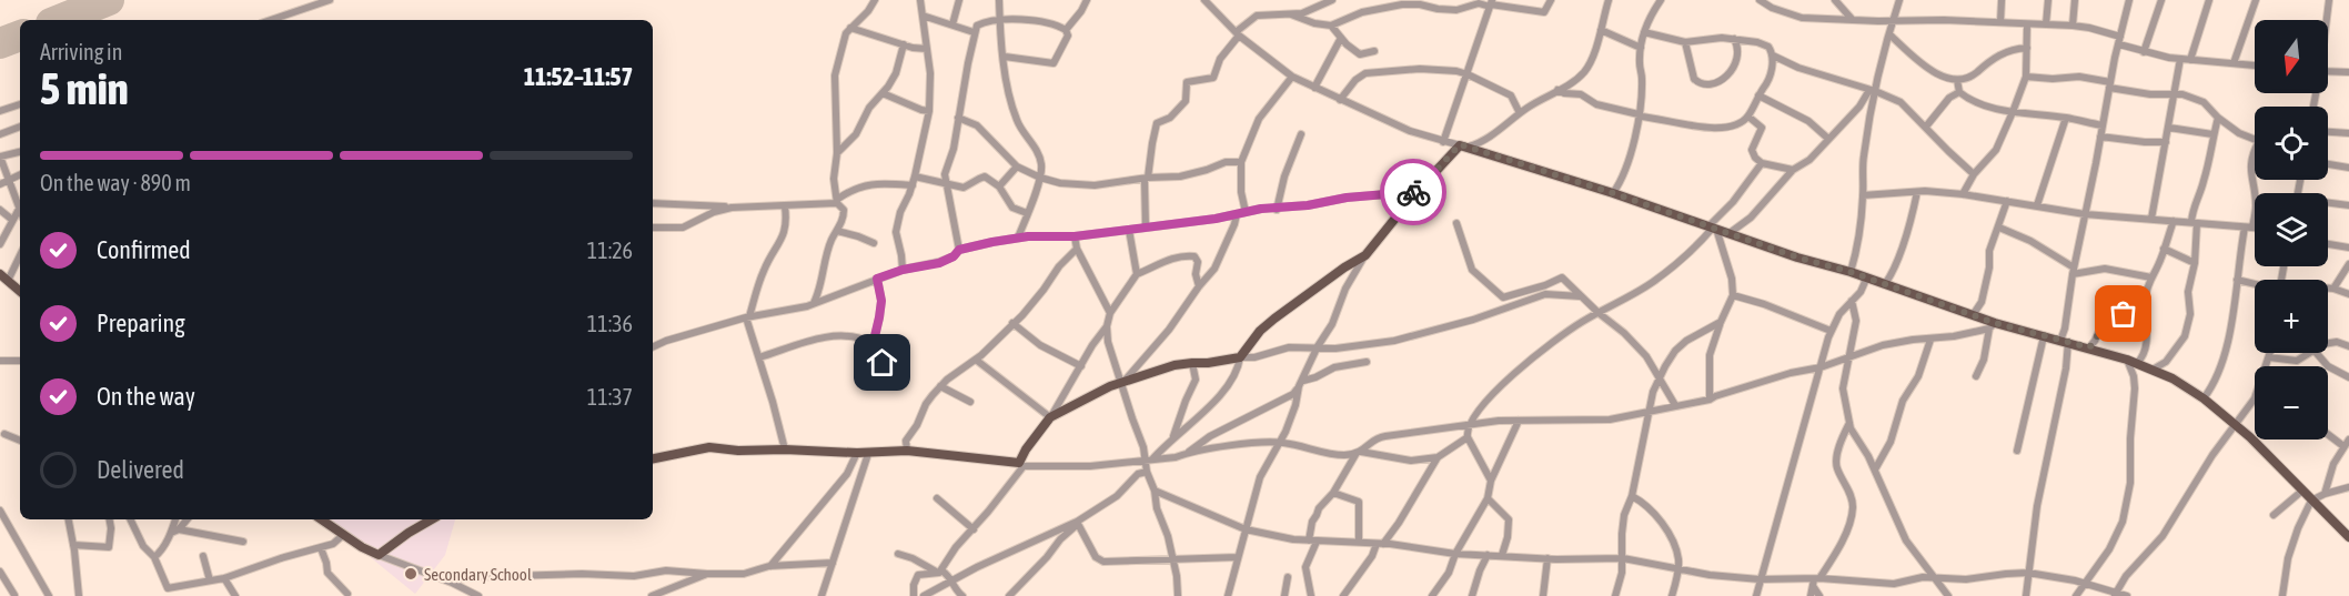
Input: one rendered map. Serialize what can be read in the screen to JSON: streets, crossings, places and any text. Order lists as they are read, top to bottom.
{
  "places": ["Secondary School"],
  "north": "bottom",
  "page": {
    "map_buttons": ["+", "−"],
    "heading": ["5 min", "Arriving in", "11:52–11:57"],
    "bar": "On the way · 890 m",
    "list": [
      ["Confirmed", "11:26"],
      ["Preparing", "11:36"],
      ["On the way", "11:37"],
      "Delivered"
    ]
  }
}
